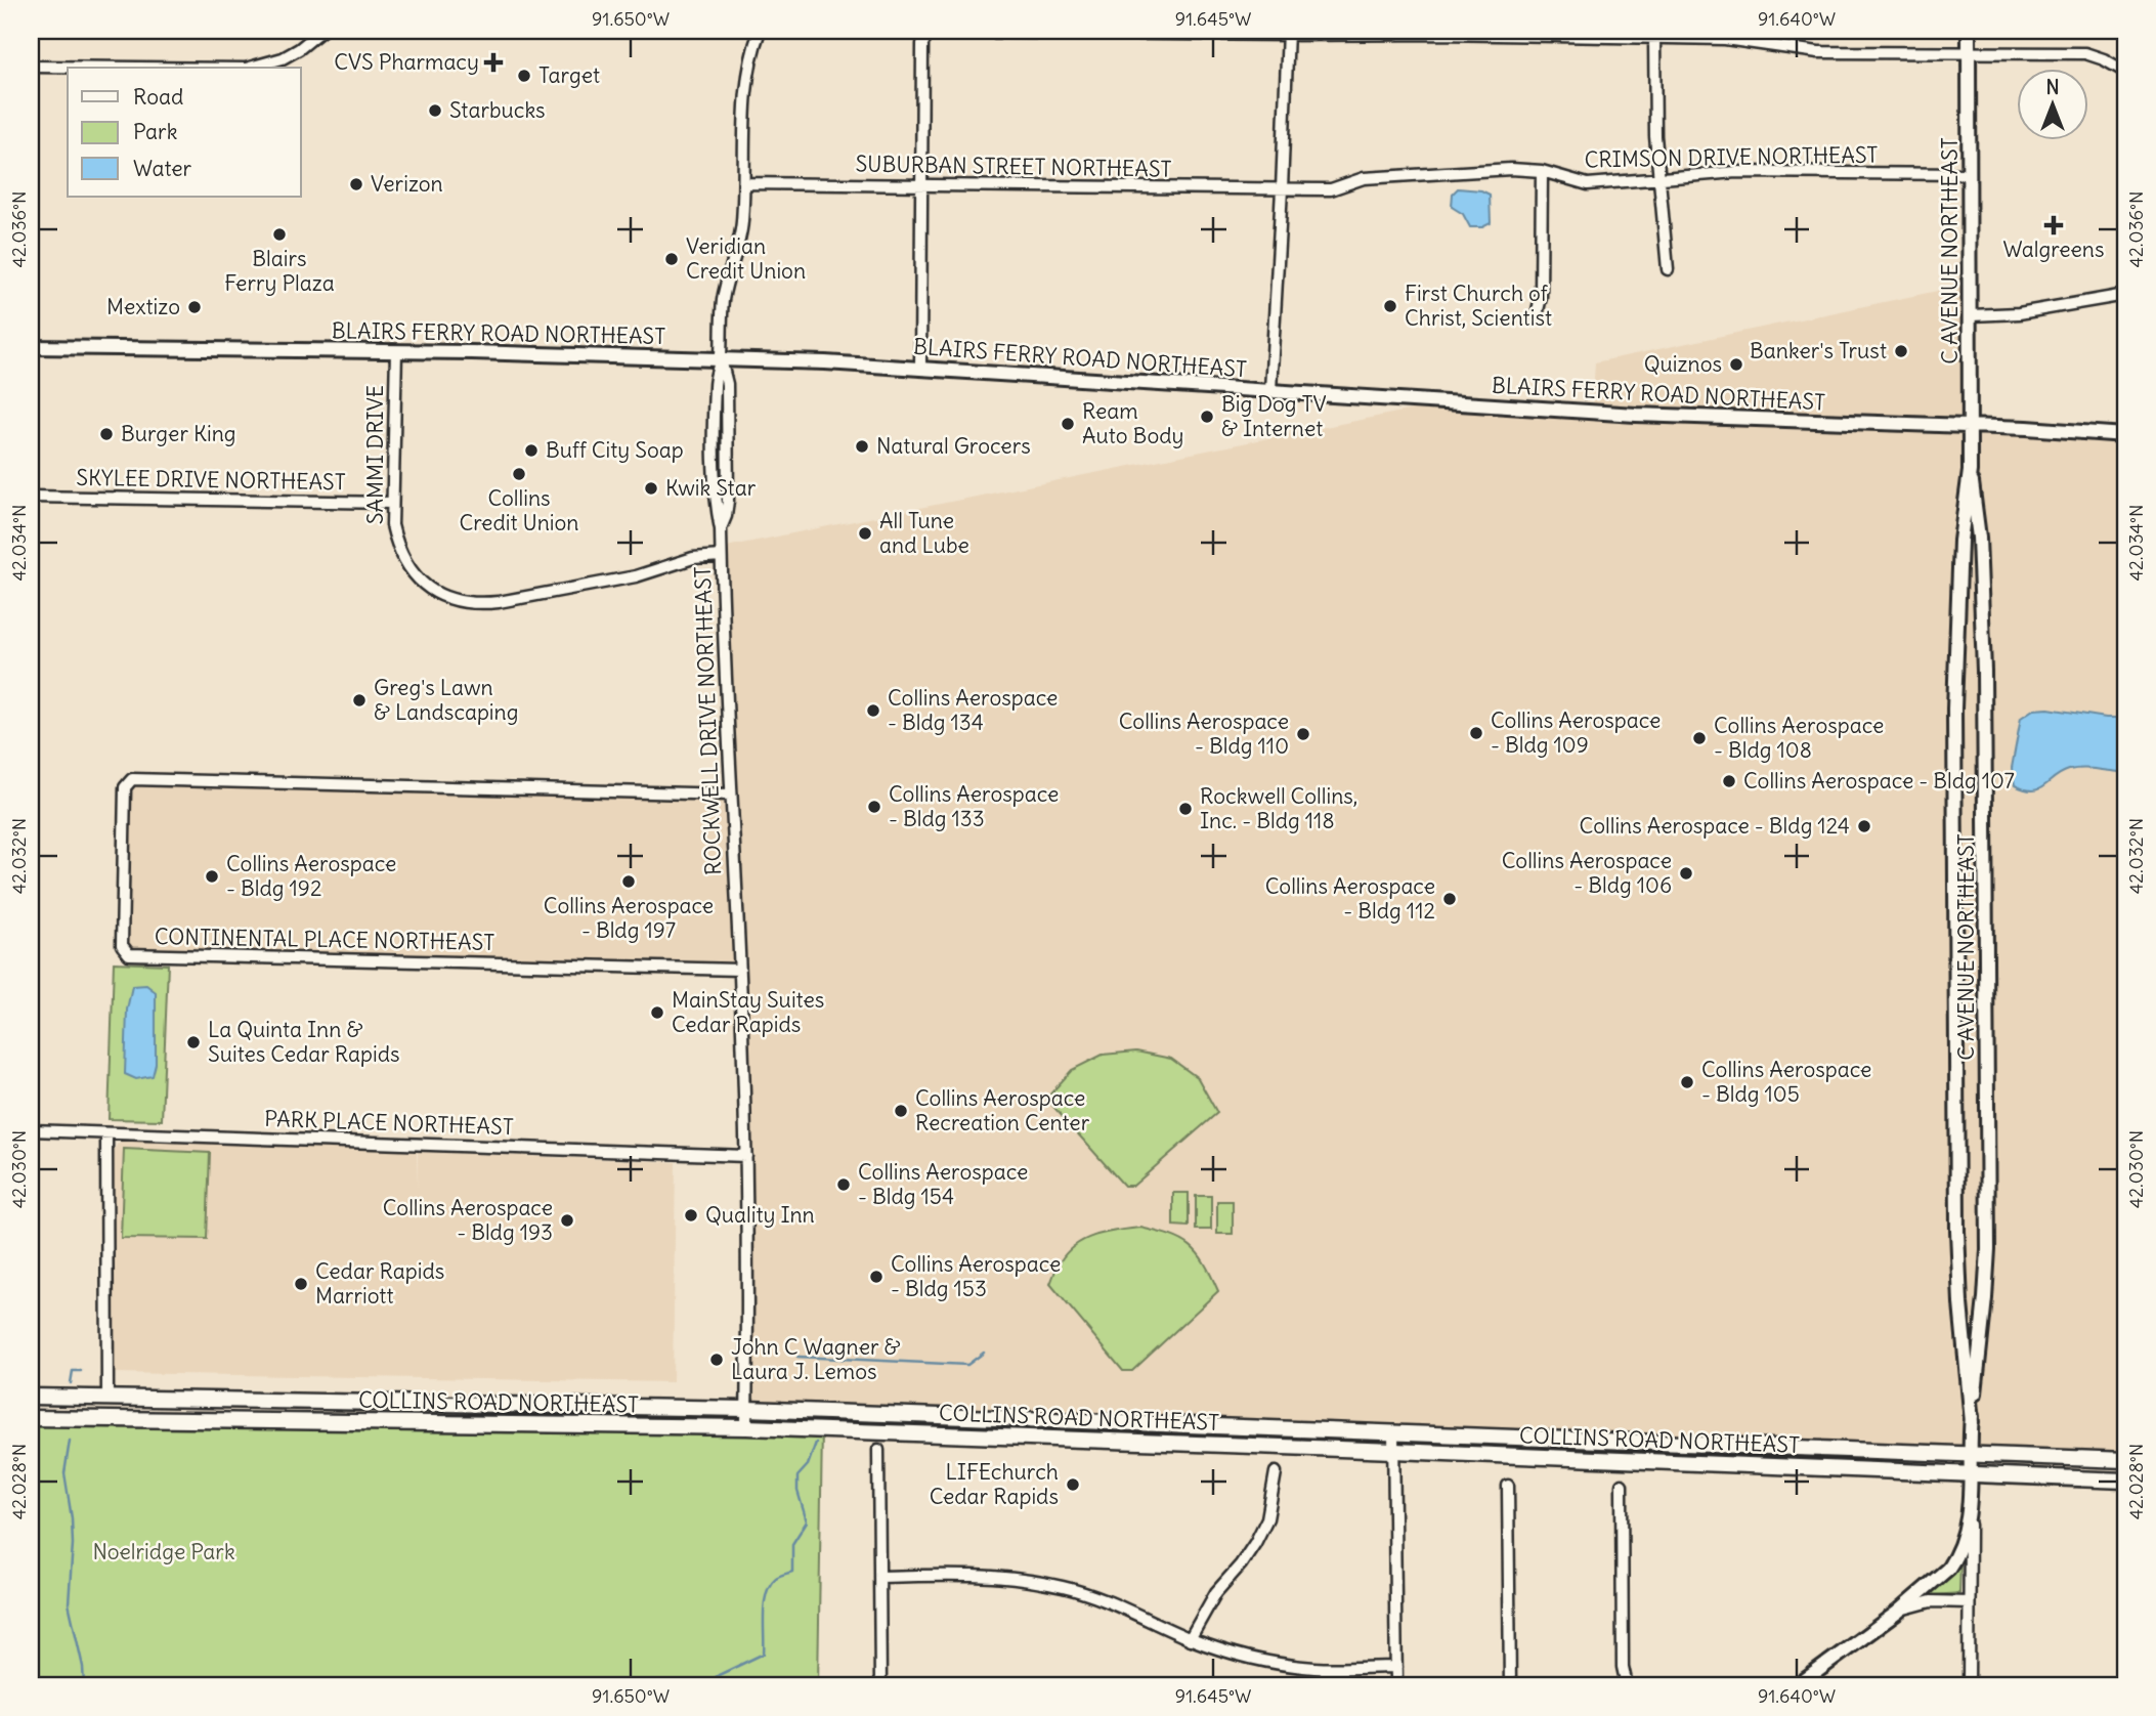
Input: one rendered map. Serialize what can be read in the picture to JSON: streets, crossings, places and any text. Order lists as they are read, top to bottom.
{
  "streets": {
    "highway": ["COLLINS ROAD NORTHEAST"],
    "main road": ["C AVENUE NORTHEAST", "BLAIRS FERRY ROAD NORTHEAST"],
    "street": [
      "CRIMSON DRIVE NORTHEAST",
      "SUBURBAN STREET NORTHEAST",
      "SAMMI DRIVE",
      "SKYLEE DRIVE NORTHEAST",
      "ROCKWELL DRIVE NORTHEAST",
      "CONTINENTAL PLACE NORTHEAST",
      "PARK PLACE NORTHEAST"
    ]
  },
  "crossings": [
    ["CRIMSON DRIVE NORTHEAST", "SUBURBAN STREET NORTHEAST"],
    ["CRIMSON DRIVE NORTHEAST", "C AVENUE NORTHEAST"],
    ["SUBURBAN STREET NORTHEAST", "ROCKWELL DRIVE NORTHEAST"],
    ["C AVENUE NORTHEAST", "BLAIRS FERRY ROAD NORTHEAST"],
    ["C AVENUE NORTHEAST", "COLLINS ROAD NORTHEAST"],
    ["BLAIRS FERRY ROAD NORTHEAST", "SAMMI DRIVE"],
    ["BLAIRS FERRY ROAD NORTHEAST", "ROCKWELL DRIVE NORTHEAST"],
    ["SAMMI DRIVE", "SKYLEE DRIVE NORTHEAST"],
    ["SAMMI DRIVE", "ROCKWELL DRIVE NORTHEAST"],
    ["ROCKWELL DRIVE NORTHEAST", "CONTINENTAL PLACE NORTHEAST"],
    ["ROCKWELL DRIVE NORTHEAST", "PARK PLACE NORTHEAST"],
    ["ROCKWELL DRIVE NORTHEAST", "COLLINS ROAD NORTHEAST"]
  ],
  "parks": ["Noelridge Park"],
  "places": {
    "health": ["CVS Pharmacy", "Walgreens"],
    "other": [
      "Target",
      "Starbucks",
      "Verizon",
      "Blairs Ferry Plaza",
      "Veridian Credit Union",
      "First Church of Christ, Scientist",
      "Mextizo",
      "Banker's Trust",
      "Quiznos",
      "Big Dog TV & Internet",
      "Ream Auto Body",
      "Burger King",
      "Natural Grocers",
      "Buff City Soap",
      "Collins Credit Union",
      "Kwik Star",
      "All Tune and Lube",
      "Greg's Lawn & Landscaping",
      "Collins Aerospace - Bldg 134",
      "Collins Aerospace - Bldg 109",
      "Collins Aerospace - Bldg 110",
      "Collins Aerospace - Bldg 108",
      "Collins Aerospace - Bldg 107",
      "Collins Aerospace - Bldg 133",
      "Rockwell Collins, Inc. - Bldg 118",
      "Collins Aerospace - Bldg 124",
      "Collins Aerospace - Bldg 106",
      "Collins Aerospace - Bldg 192",
      "Collins Aerospace - Bldg 197",
      "Collins Aerospace - Bldg 112",
      "MainStay Suites Cedar Rapids",
      "La Quinta Inn & Suites Cedar Rapids",
      "Collins Aerospace - Bldg 105",
      "Collins Aerospace Recreation Center",
      "Collins Aerospace - Bldg 154",
      "Quality Inn",
      "Collins Aerospace - Bldg 193",
      "Collins Aerospace - Bldg 153",
      "Cedar Rapids Marriott",
      "John C Wagner & Laura J. Lemos",
      "LIFEchurch Cedar Rapids"
    ]
  },
  "legend": ["Road", "Park", "Water"],
  "north": "top",
  "coordinates": [
    "91.650°W",
    "91.645°W",
    "91.640°W",
    "42.036°N",
    "42.034°N",
    "42.032°N",
    "42.030°N",
    "42.028°N"
  ]
}
